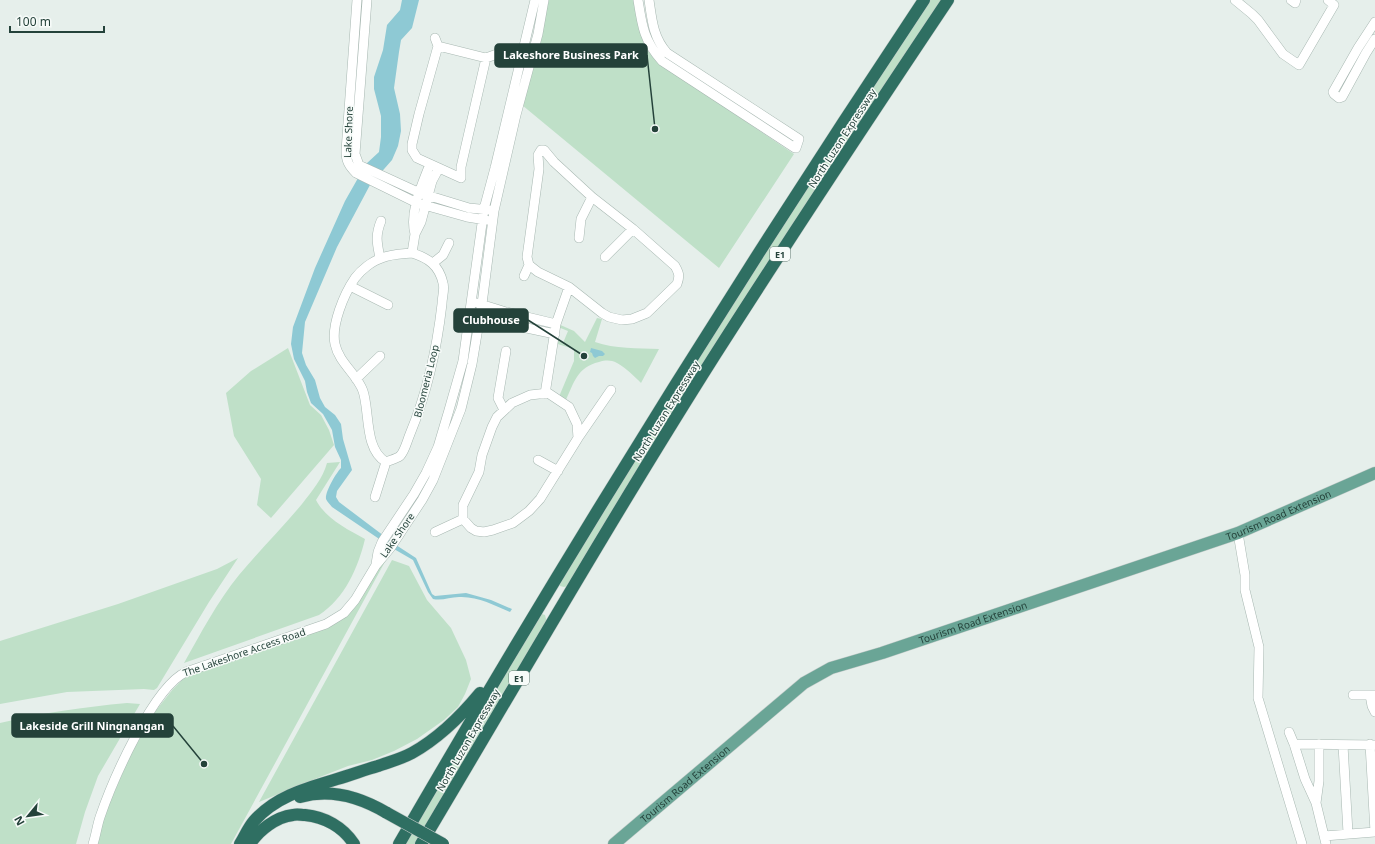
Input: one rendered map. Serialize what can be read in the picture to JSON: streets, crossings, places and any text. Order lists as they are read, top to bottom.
{
  "streets": {
    "highway": ["North Luzon Expressway", "E1"],
    "main road": ["Tourism Road Extension"],
    "street": ["Lake Shore", "Bloomeria Loop", "The Lakeshore Access Road"]
  },
  "crossings": [
    ["Lake Shore", "The Lakeshore Access Road"]
  ],
  "places": ["Lakeshore Business Park", "Clubhouse", "Lakeside Grill Ningnangan"],
  "scale_bar": "100 m",
  "north": "bottom left"
}
